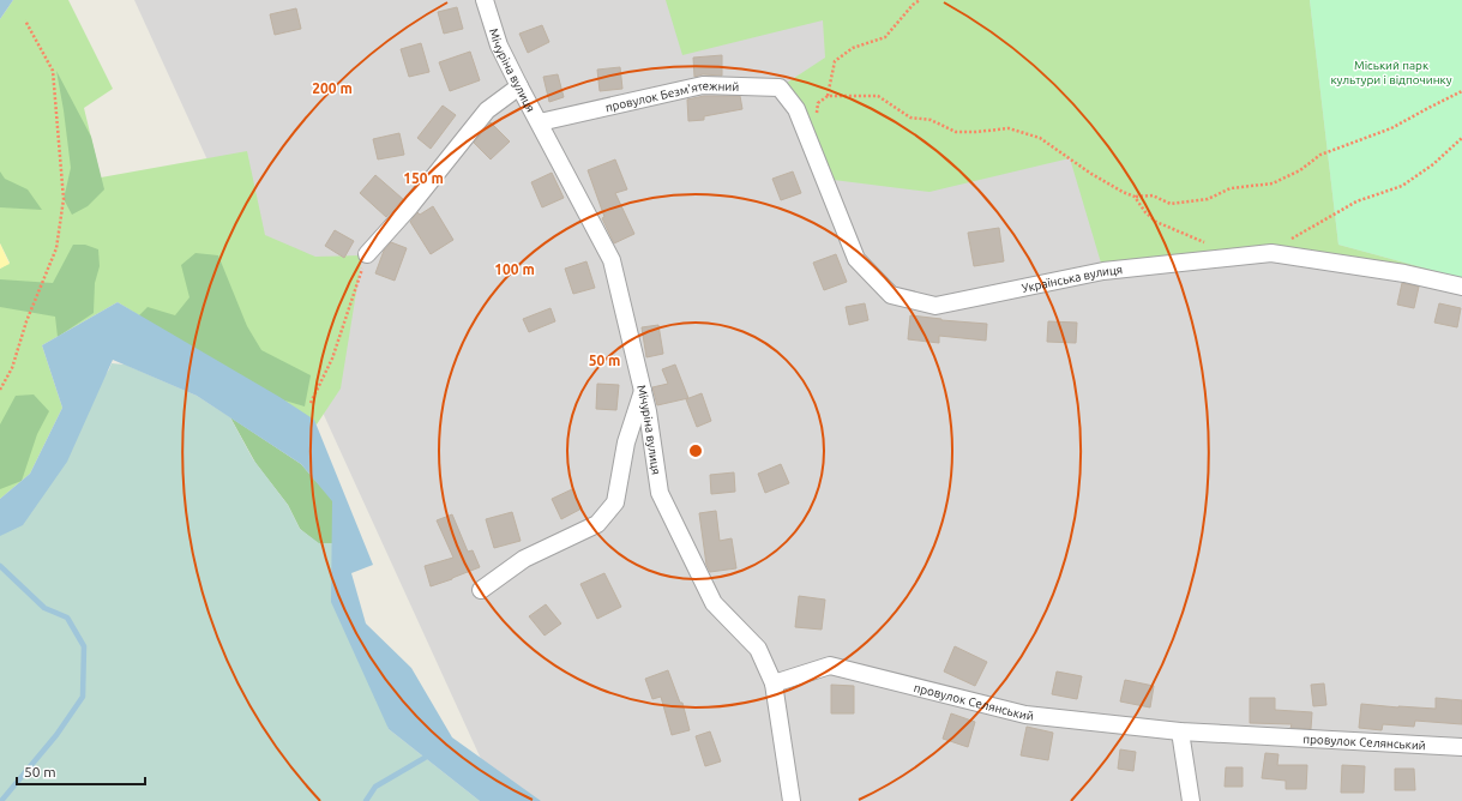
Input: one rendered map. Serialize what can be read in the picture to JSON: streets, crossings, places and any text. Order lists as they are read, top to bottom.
{
  "streets": {
    "street": [
      "Мічуріна вулиця",
      "провулок Безм'ятежний",
      "Українська вулиця",
      "провулок Селянський"
    ]
  },
  "crossings": [
    ["Мічуріна вулиця", "провулок Безм'ятежний"],
    ["Мічуріна вулиця", "провулок Селянський"],
    ["провулок Безм'ятежний", "Українська вулиця"]
  ],
  "parks": ["Міський парк культури і відпочинку"],
  "scale_bar": "50 m",
  "rings": [
    "200 m",
    "150 m",
    "100 m",
    "50 m"
  ]
}
